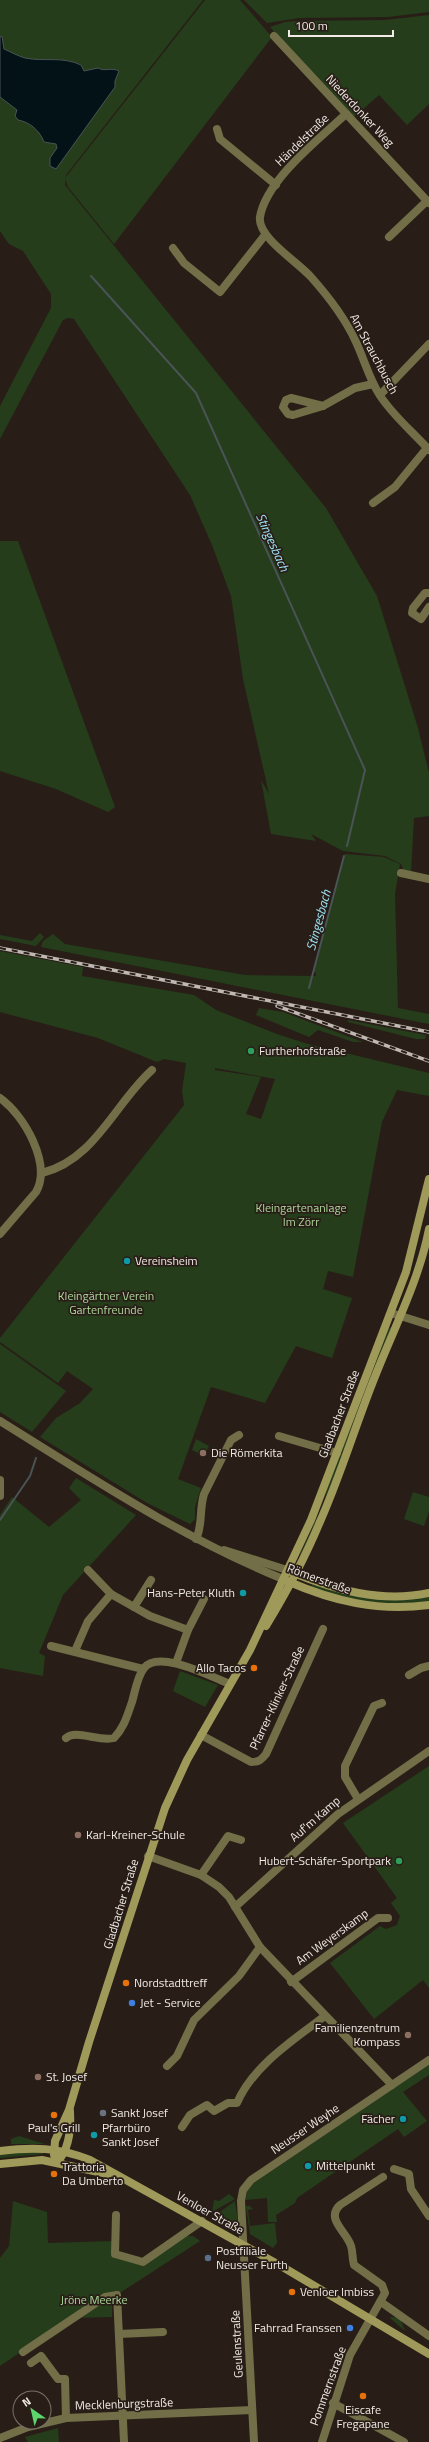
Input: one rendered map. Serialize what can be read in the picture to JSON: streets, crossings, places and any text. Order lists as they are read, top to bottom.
{
  "streets": {
    "main road": ["Gladbacher Straße", "Römerstraße", "Venloer Straße"],
    "street": [
      "Niederdonker Weg",
      "Händelstraße",
      "Am Strauchbusch",
      "Pfarrer-Klinker-Straße",
      "Auf'm Kamp",
      "Am Weyerskamp",
      "Neusser Weyhe",
      "Geulenstraße",
      "Pommernstraße",
      "Mecklenburgstraße"
    ]
  },
  "crossings": [
    ["Niederdonker Weg", "Händelstraße"],
    ["Händelstraße", "Am Strauchbusch"],
    ["Gladbacher Straße", "Römerstraße"],
    ["Gladbacher Straße", "Pfarrer-Klinker-Straße"],
    ["Gladbacher Straße", "Venloer Straße"],
    ["Neusser Weyhe", "Venloer Straße"],
    ["Neusser Weyhe", "Geulenstraße"],
    ["Venloer Straße", "Geulenstraße"],
    ["Venloer Straße", "Pommernstraße"],
    ["Geulenstraße", "Mecklenburgstraße"]
  ],
  "water": ["Stingesbach"],
  "parks": ["Kleingartenanlage Im Zörr", "Kleingärtner Verein Gartenfreunde", "Jröne Meerke"],
  "places": [
    "Furtherhofstraße",
    "Vereinsheim",
    "Die Römerkita",
    "Hans-Peter Kluth",
    "Allo Tacos",
    "Karl-Kreiner-Schule",
    "Hubert-Schäfer-Sportpark",
    "Nordstadttreff",
    "Jet - Service",
    "Familienzentrum Kompass",
    "St. Josef",
    "Sankt Josef",
    "Paul's Grill",
    "Fächer",
    "Pfarrbüro Sankt Josef",
    "Mittelpunkt",
    "Trattoria Da Umberto",
    "Postfiliale Neusser Furth",
    "Venloer Imbiss",
    "Fahrrad Franssen",
    "Eiscafe Fregapane"
  ],
  "scale_bar": "100 m",
  "north": "top left"
}
